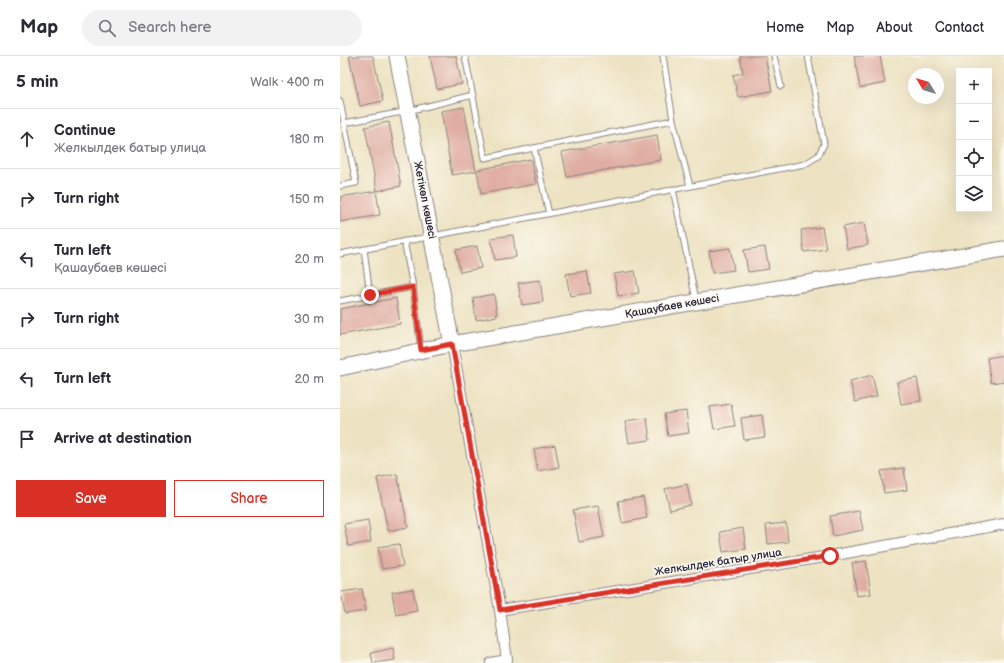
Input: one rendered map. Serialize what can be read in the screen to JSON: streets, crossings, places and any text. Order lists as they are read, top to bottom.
{
  "streets": {
    "street": ["Жетікөл көшесі", "Қашаубаев көшесі", "Желкылдек батыр улица"]
  },
  "crossings": [
    ["Жетікөл көшесі", "Қашаубаев көшесі"]
  ],
  "north": "top left",
  "page": {
    "header": "Map",
    "search": "Search here",
    "nav": [
      "Home",
      "Map",
      "About",
      "Contact"
    ],
    "heading": ["5 min", "Walk · 400 m"],
    "map_buttons": ["+", "−"],
    "list": [
      ["Continue", "Желкылдек батыр улица", "180 m"],
      ["Turn right", "150 m"],
      ["Turn left", "Қашаубаев көшесі", "20 m"],
      ["Turn right", "30 m"],
      ["Turn left", "20 m"],
      "Arrive at destination"
    ],
    "buttons": ["Save", "Share"]
  }
}
